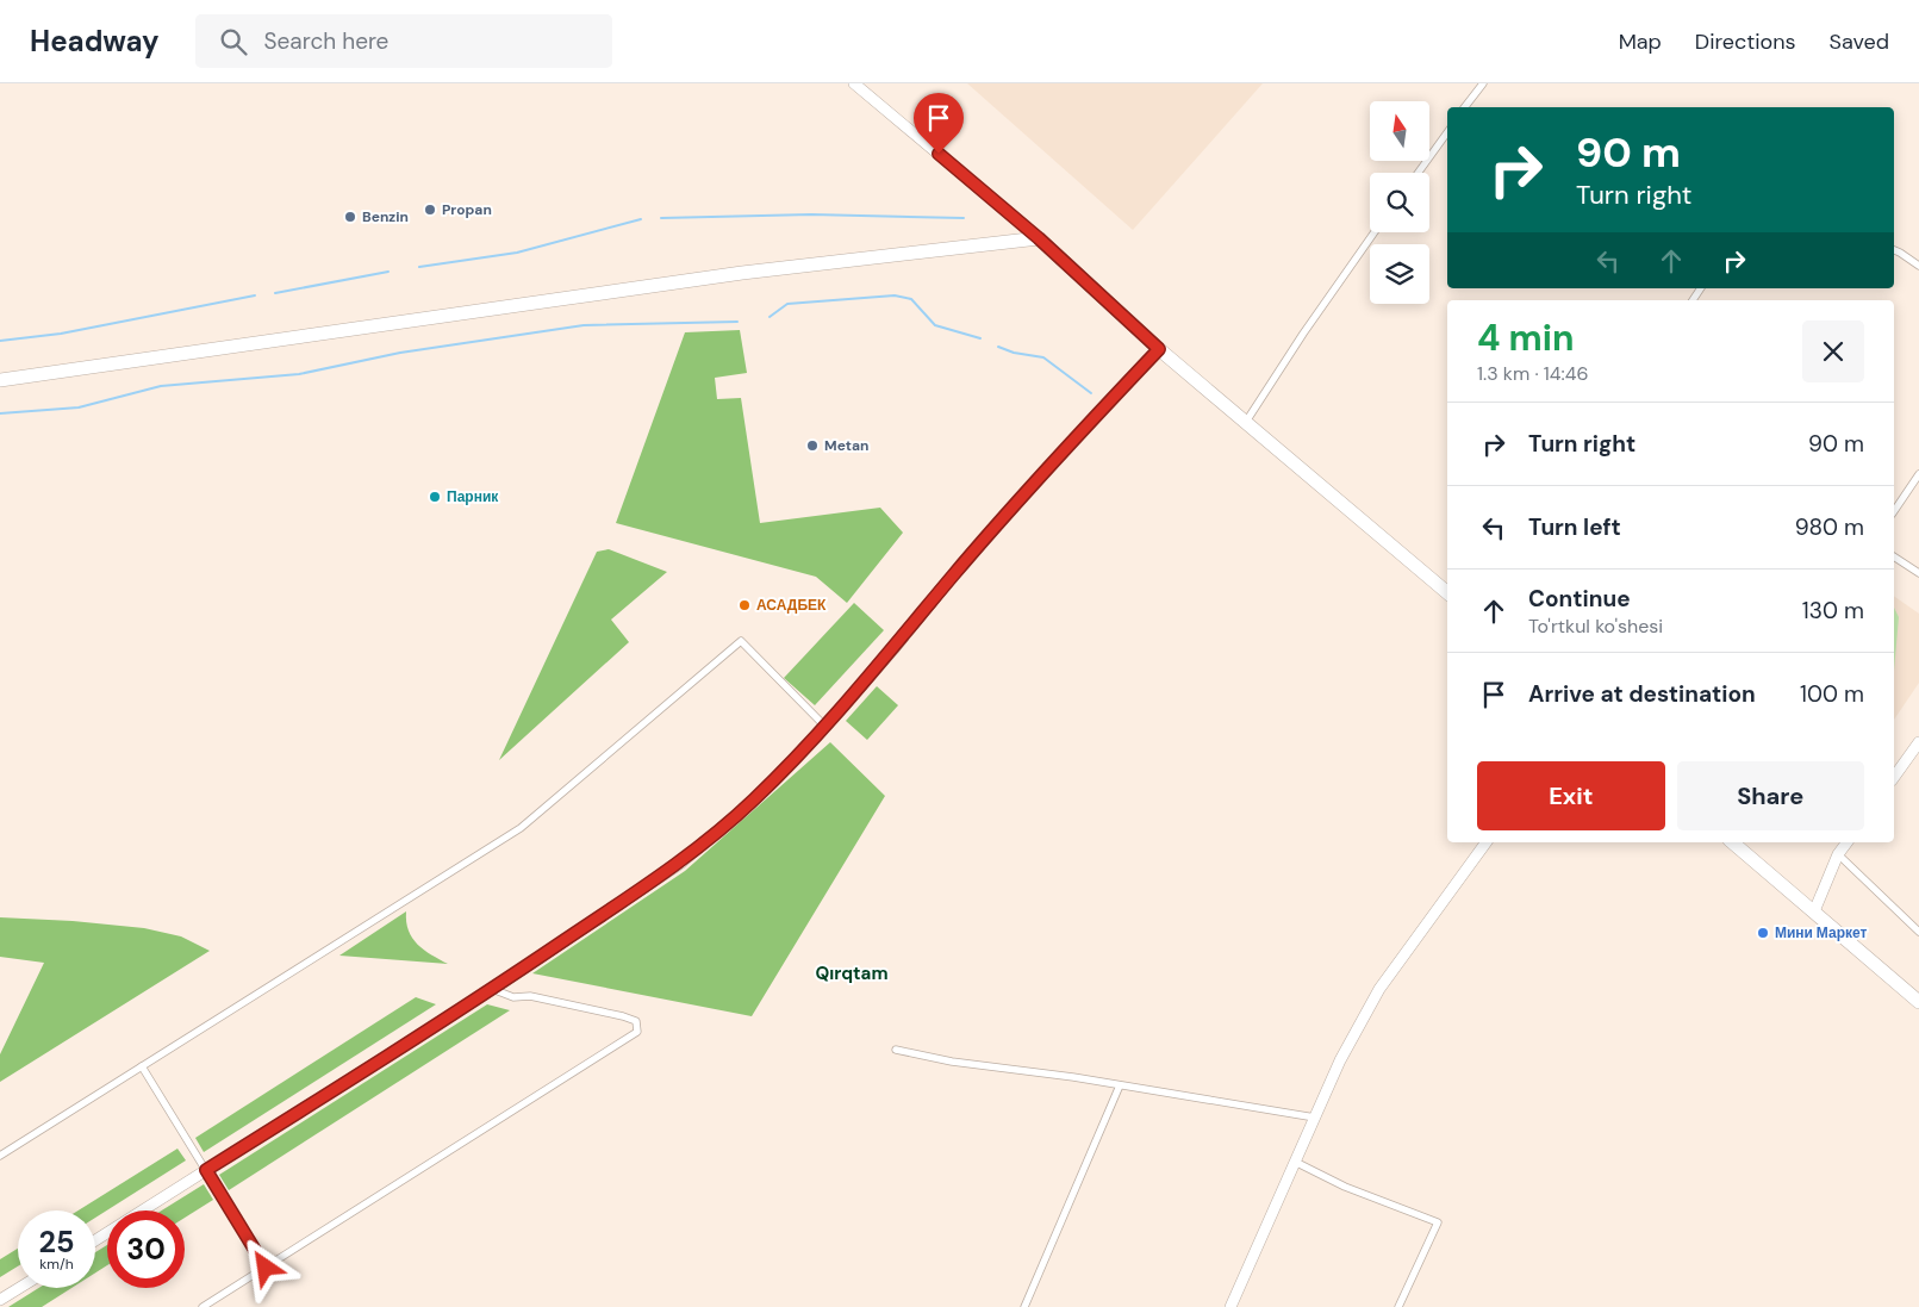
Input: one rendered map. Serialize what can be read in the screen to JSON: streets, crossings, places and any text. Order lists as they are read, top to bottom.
{
  "districts": ["Qırqtam"],
  "places": [
    "Propan",
    "Benzin",
    "Metan",
    "Парник",
    "АСАДБЕК",
    "Мини Маркет"
  ],
  "north": "top",
  "page": {
    "header": "Headway",
    "search": "Search here",
    "nav": ["Map", "Directions", "Saved"],
    "turn": ["90 m", "Turn right"],
    "heading": ["4 min", "1.3 km · 14:46"],
    "list": [
      {
        "name": "Turn right",
        "value": "90 m"
      },
      {
        "name": "Turn left",
        "value": "980 m"
      },
      {
        "name": "Continue",
        "note": "To'rtkul ko'shesi",
        "value": "130 m"
      },
      {
        "name": "Arrive at destination",
        "value": "100 m"
      }
    ],
    "buttons": ["Exit", "Share"],
    "speed": "25 km/h",
    "limit": "30"
  }
}
